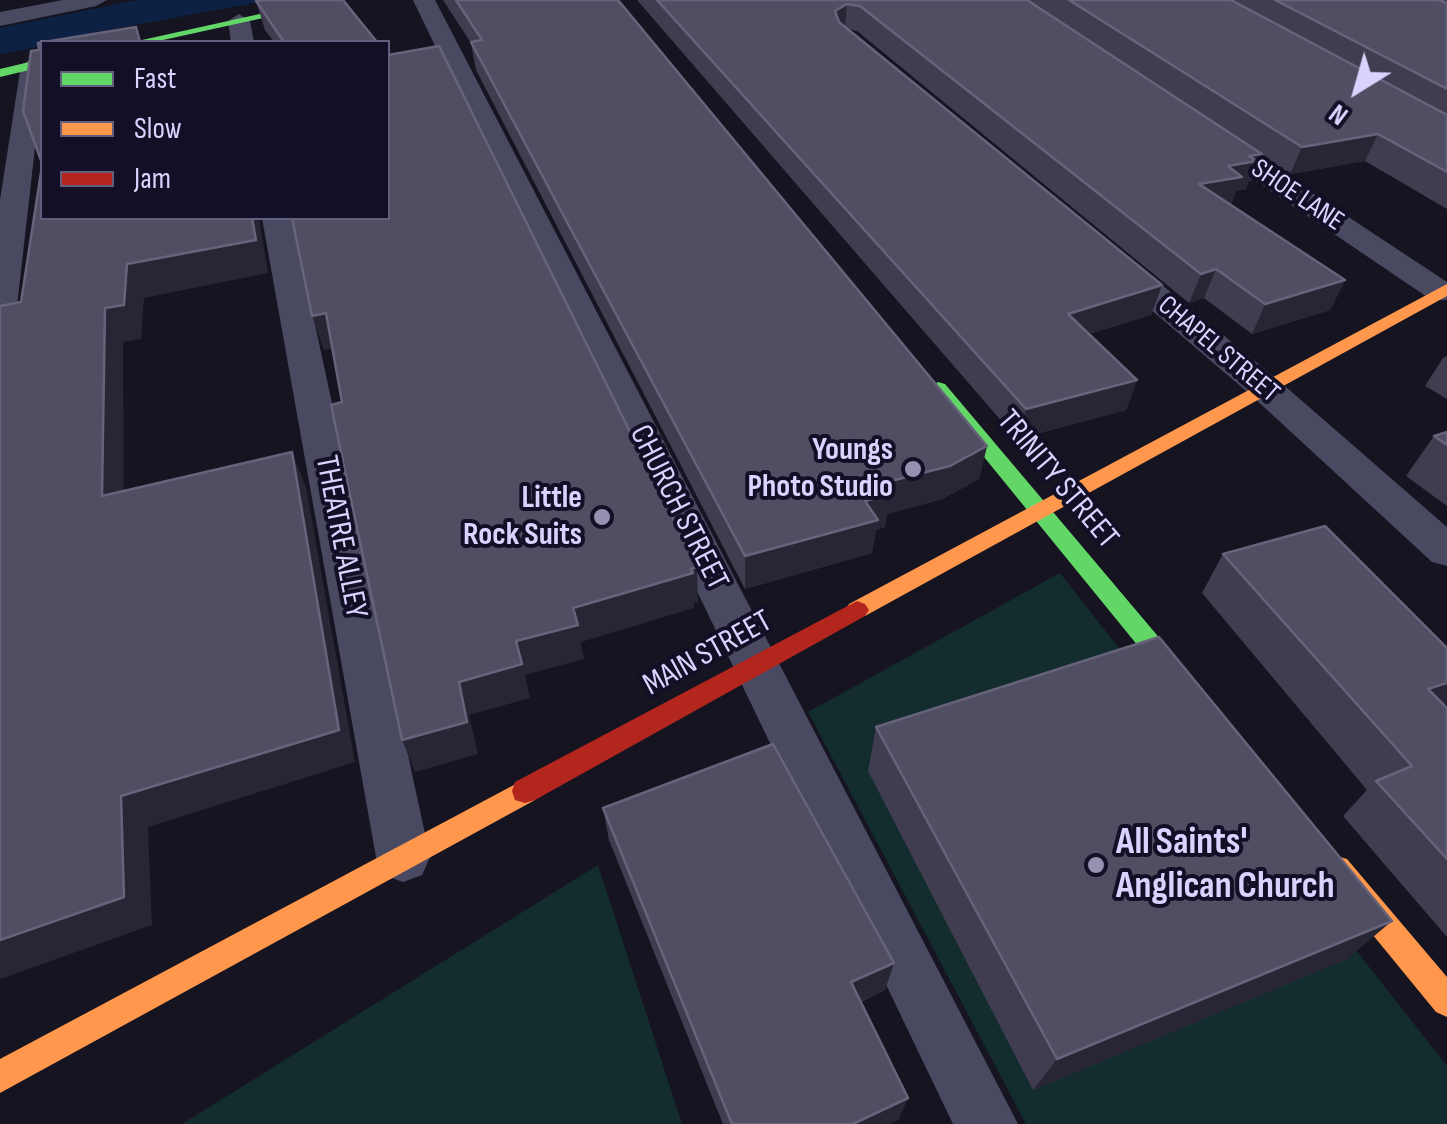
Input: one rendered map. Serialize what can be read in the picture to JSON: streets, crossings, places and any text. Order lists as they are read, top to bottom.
{
  "streets": {
    "street": [
      "SHOE LANE",
      "CHAPEL STREET",
      "TRINITY STREET",
      "CHURCH STREET",
      "THEATRE ALLEY",
      "MAIN STREET"
    ]
  },
  "crossings": [
    ["SHOE LANE", "MAIN STREET"],
    ["CHAPEL STREET", "MAIN STREET"],
    ["TRINITY STREET", "MAIN STREET"],
    ["CHURCH STREET", "MAIN STREET"],
    ["THEATRE ALLEY", "MAIN STREET"]
  ],
  "places": ["Youngs Photo Studio", "Little Rock Suits", "All Saints' Anglican Church"],
  "legend": ["Fast", "Slow", "Jam"],
  "north": "bottom left"
}
